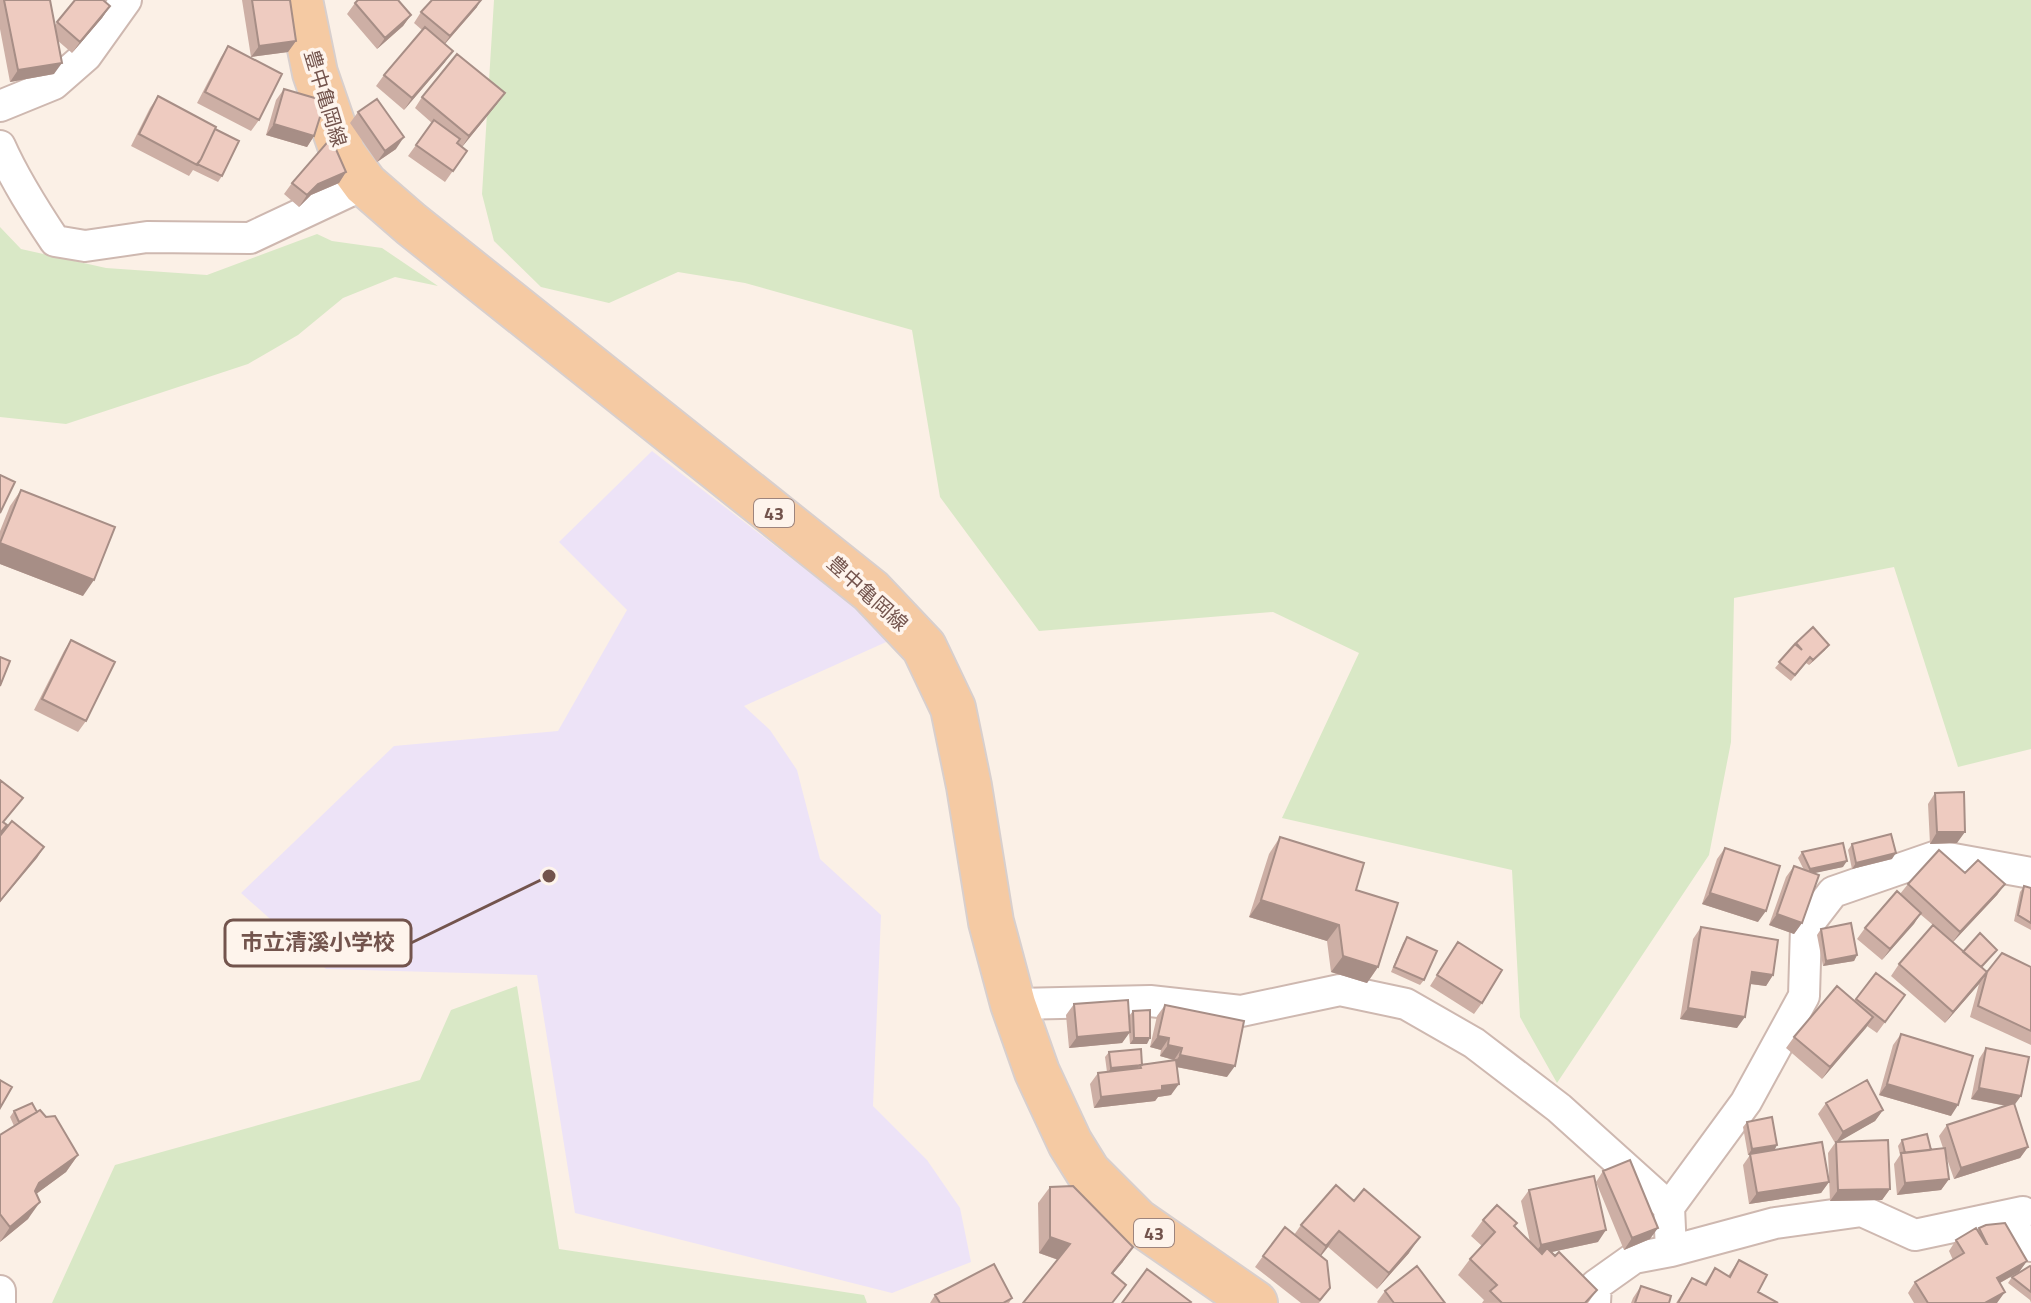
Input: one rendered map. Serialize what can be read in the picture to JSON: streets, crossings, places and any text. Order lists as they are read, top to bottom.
{
  "streets": {
    "main road": ["豊中亀岡線", "43"]
  },
  "places": ["市立清溪小学校"]
}
